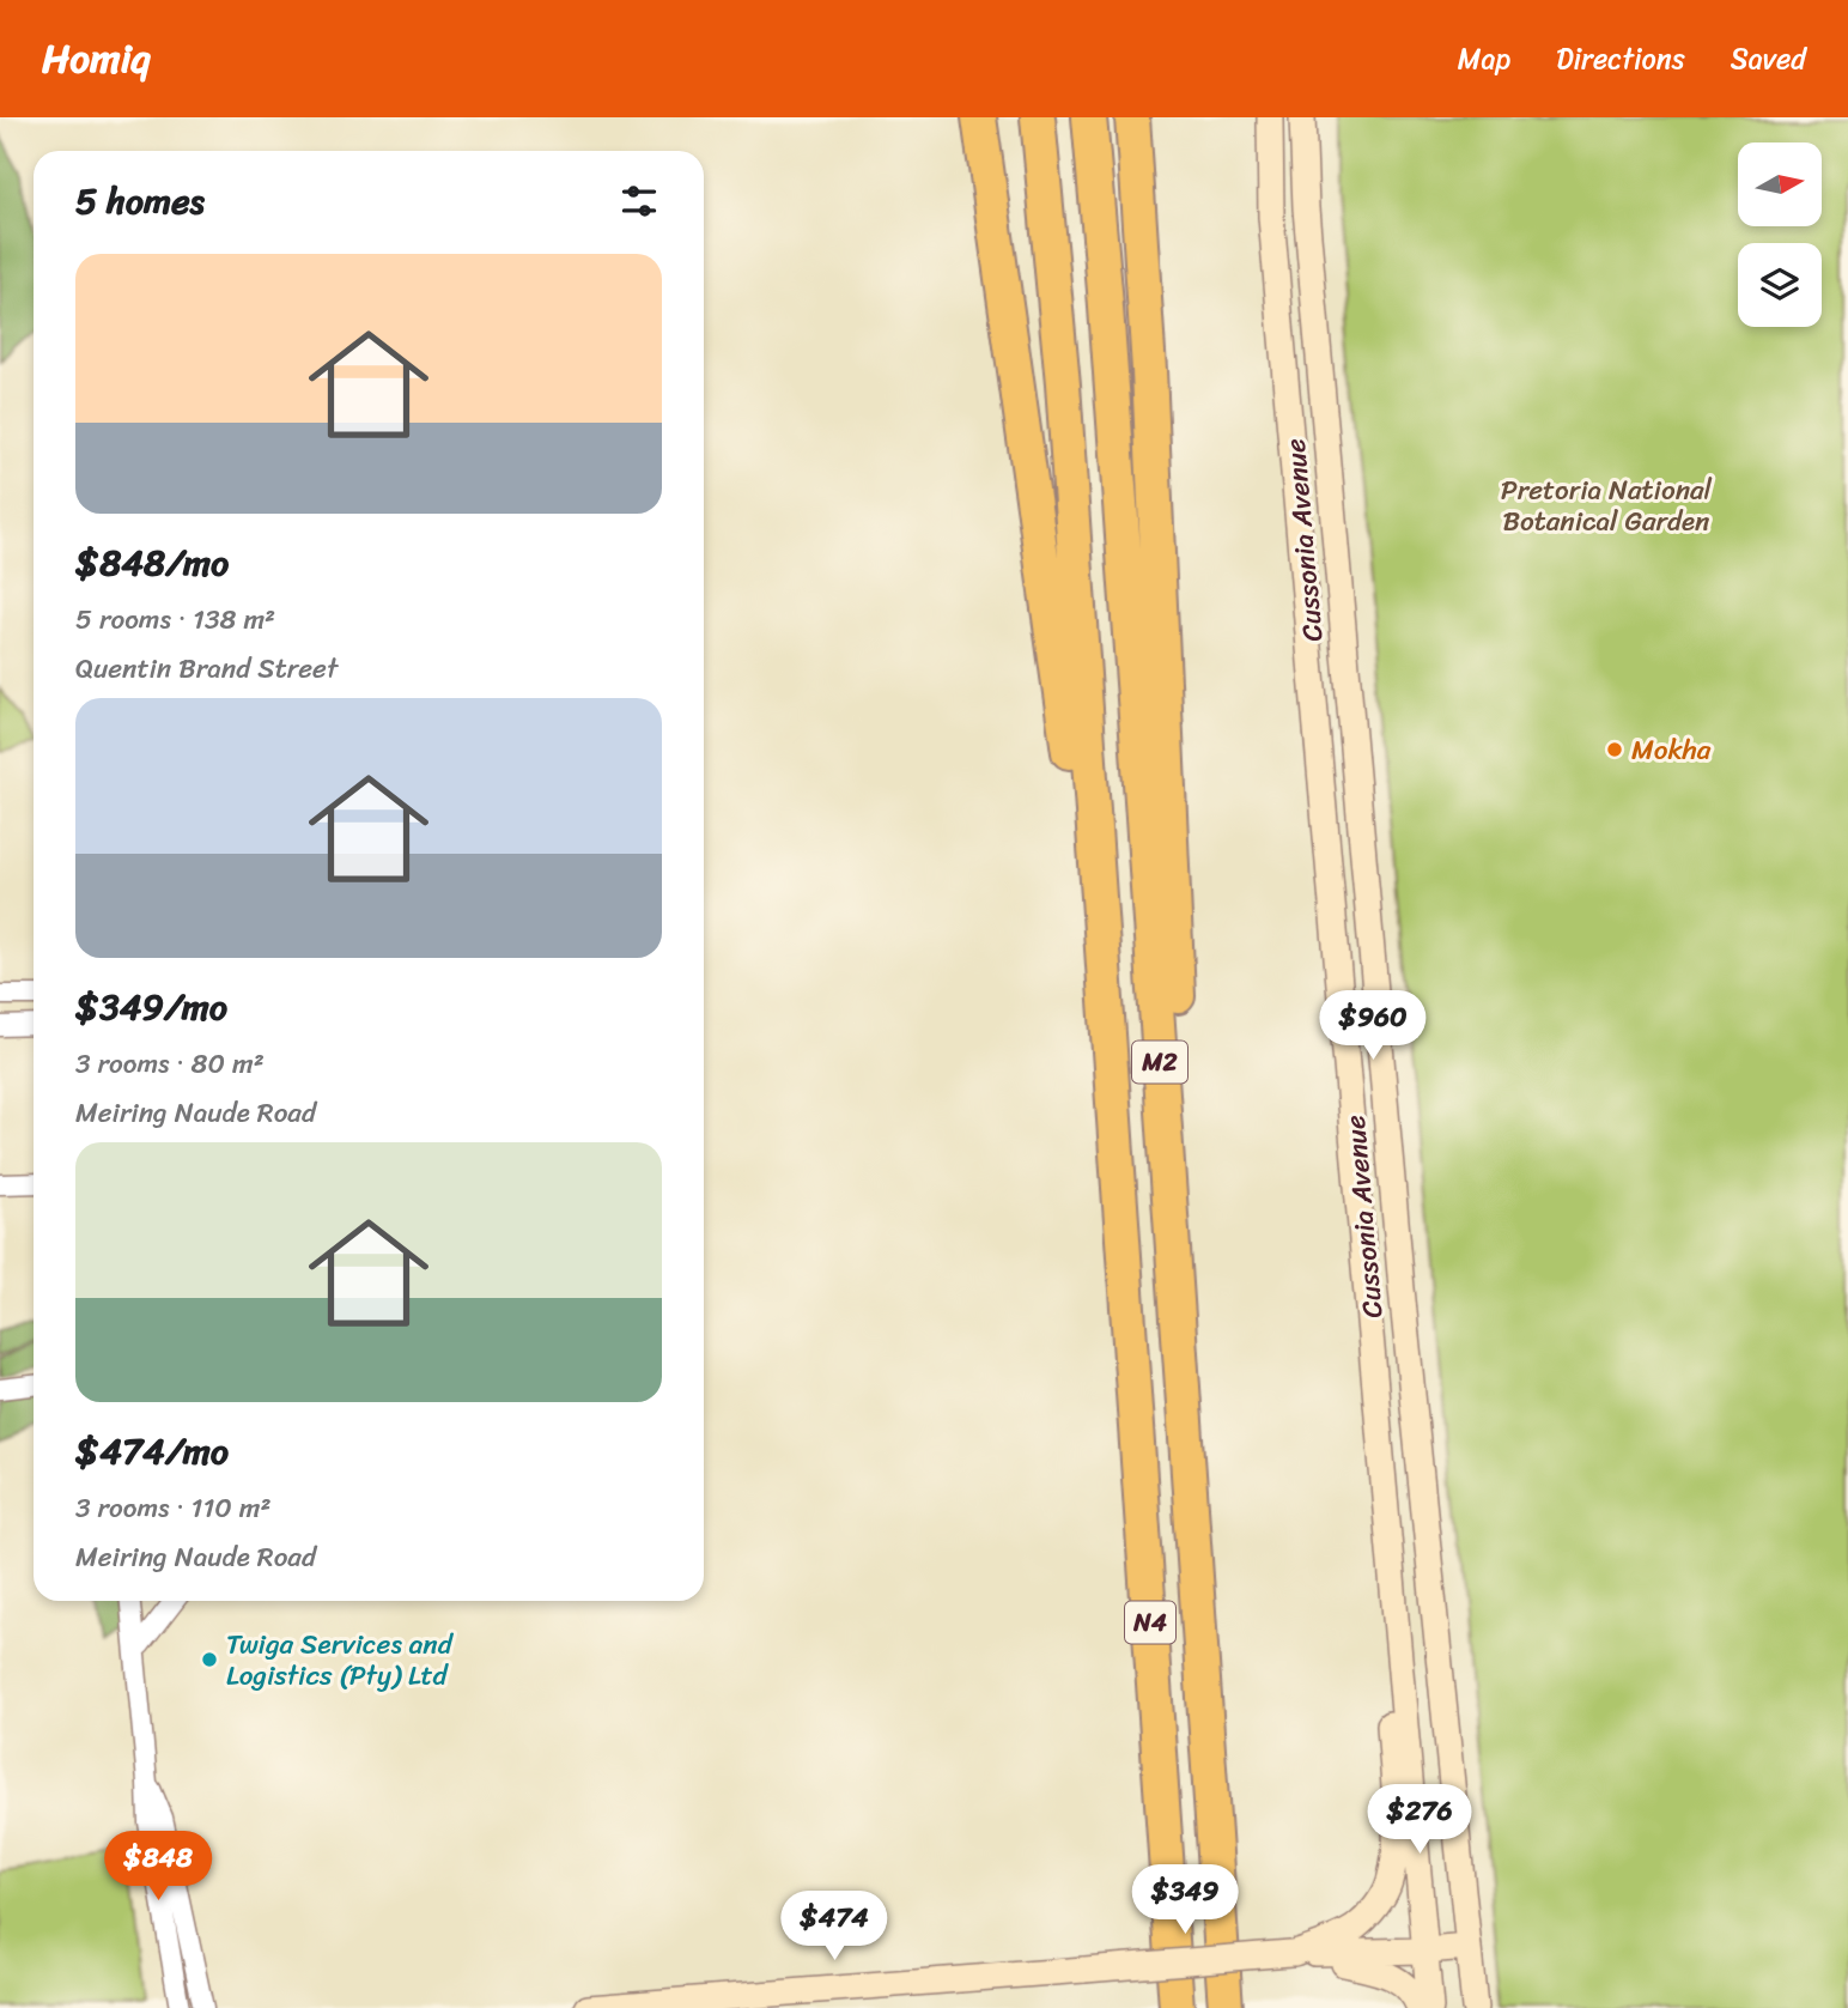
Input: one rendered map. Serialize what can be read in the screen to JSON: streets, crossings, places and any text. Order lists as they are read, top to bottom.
{
  "streets": {
    "highway": ["M2", "N4"],
    "main road": ["Cussonia Avenue"]
  },
  "crossings": [
    ["M2", "N4"]
  ],
  "parks": ["Pretoria National Botanical Garden"],
  "places": ["Mokha", "Twiga Services and Logistics (Pty) Ltd"],
  "north": "right",
  "page": {
    "header": "Homiq",
    "nav": ["Map", "Directions", "Saved"],
    "heading": "5 homes",
    "list": [
      {
        "name": "$848/mo",
        "note": "5 rooms · 138 m² · Quentin Brand Street"
      },
      {
        "name": "$349/mo",
        "note": "3 rooms · 80 m² · Meiring Naude Road"
      },
      {
        "name": "$474/mo",
        "note": "3 rooms · 110 m² · Meiring Naude Road"
      }
    ],
    "price": [
      "$960",
      "$276",
      "$848",
      "$349",
      "$474"
    ]
  }
}
